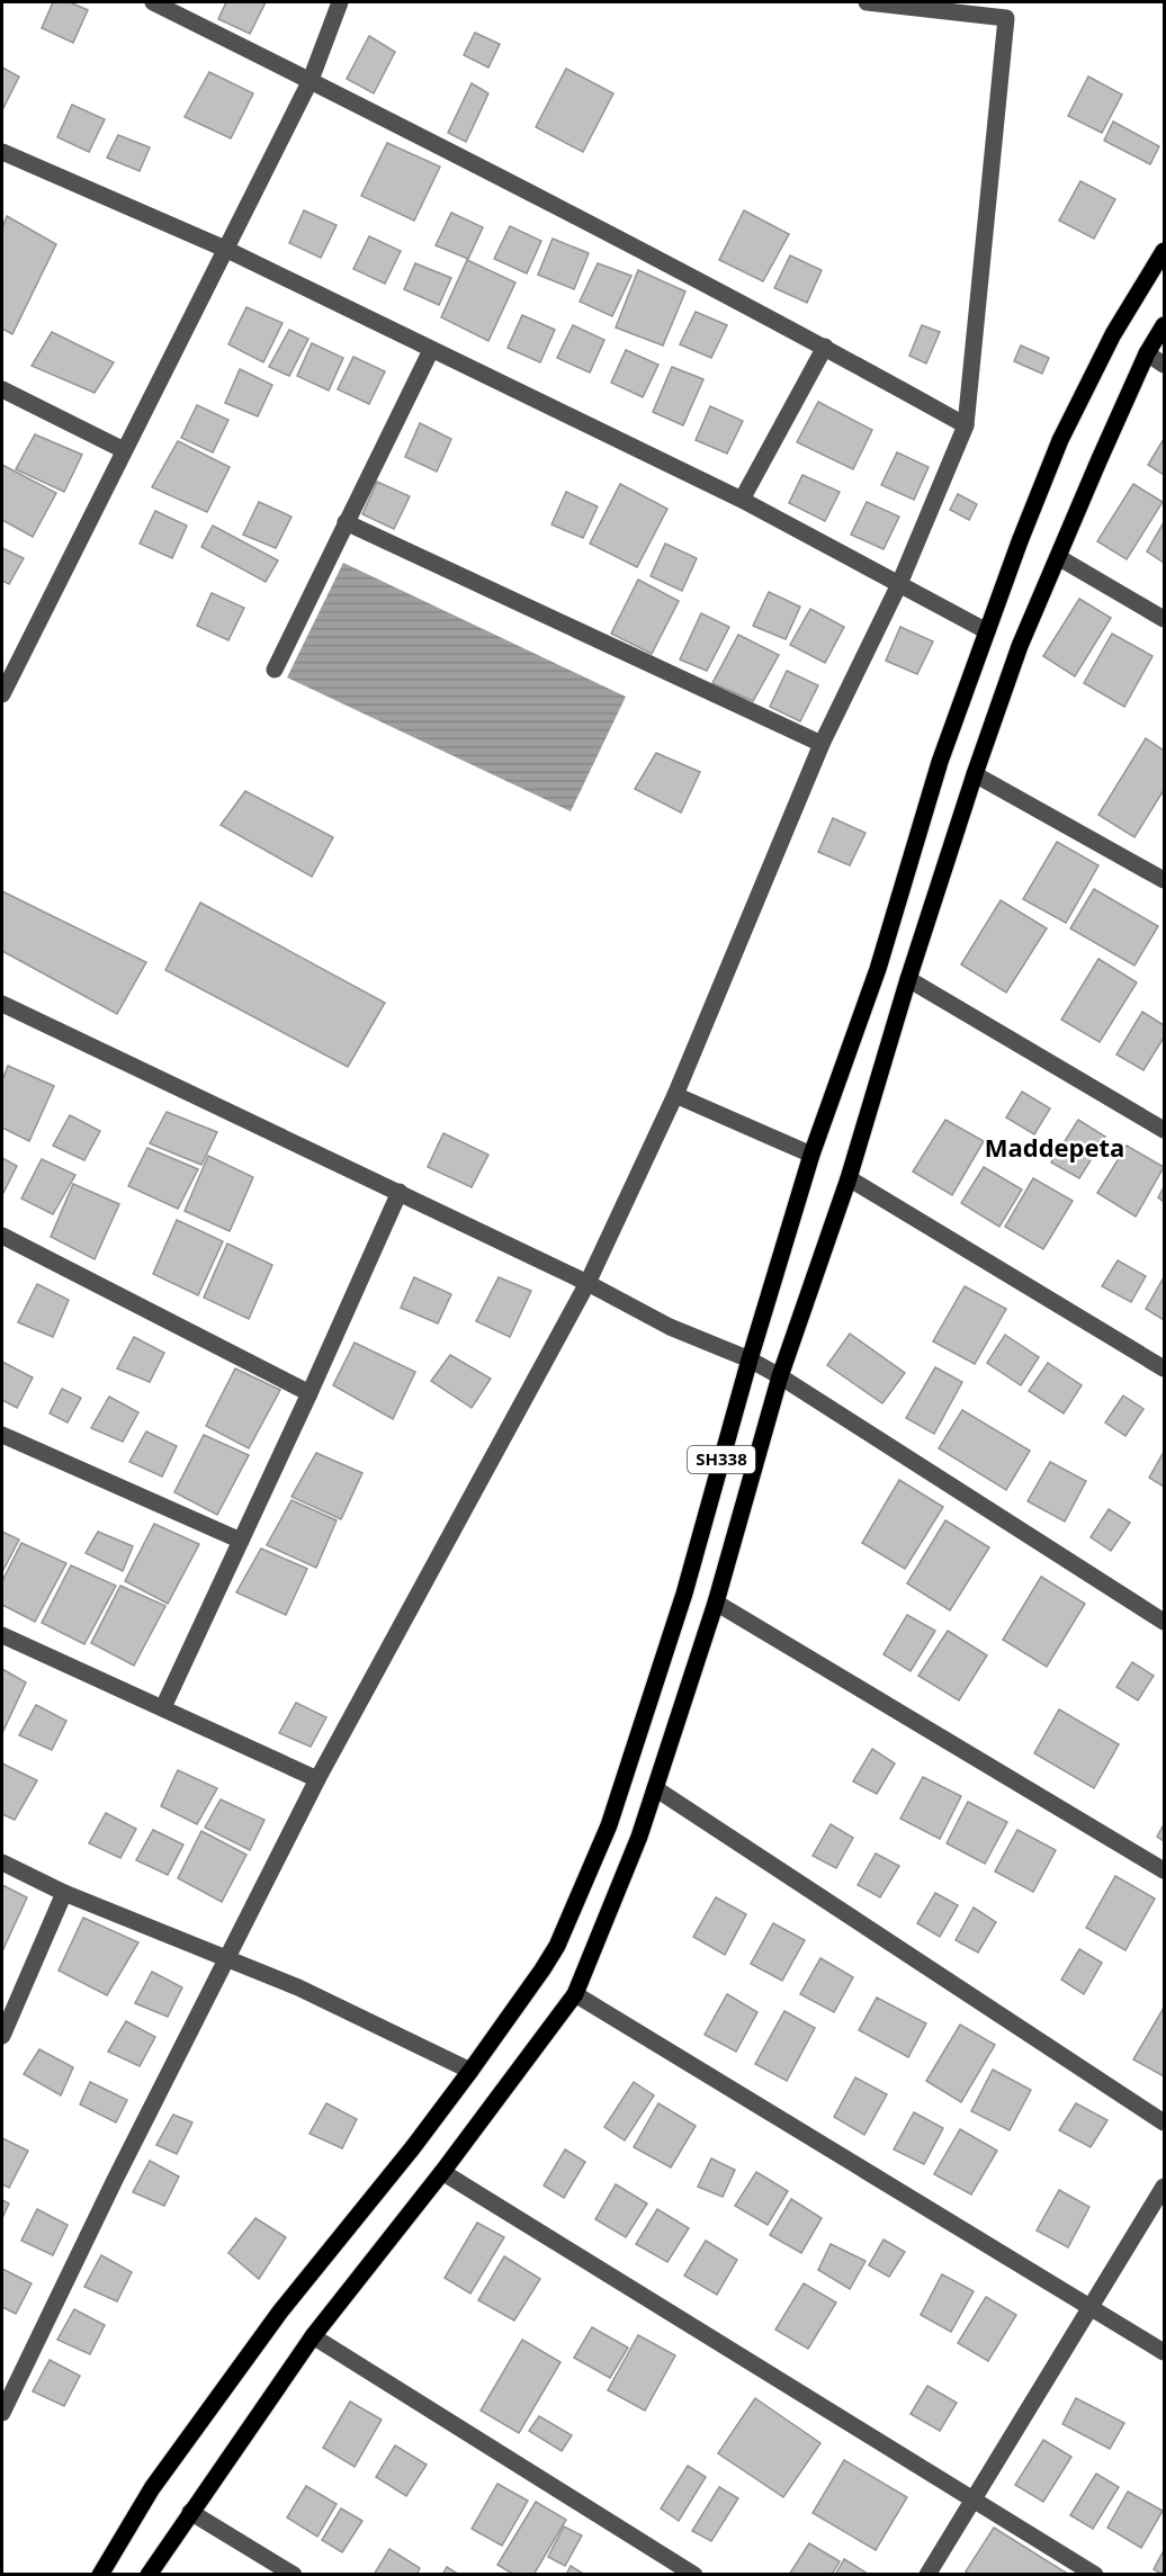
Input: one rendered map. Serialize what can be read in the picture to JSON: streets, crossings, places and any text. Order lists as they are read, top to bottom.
{
  "streets": {
    "main road": ["SH338"]
  },
  "districts": ["Maddepeta"]
}
